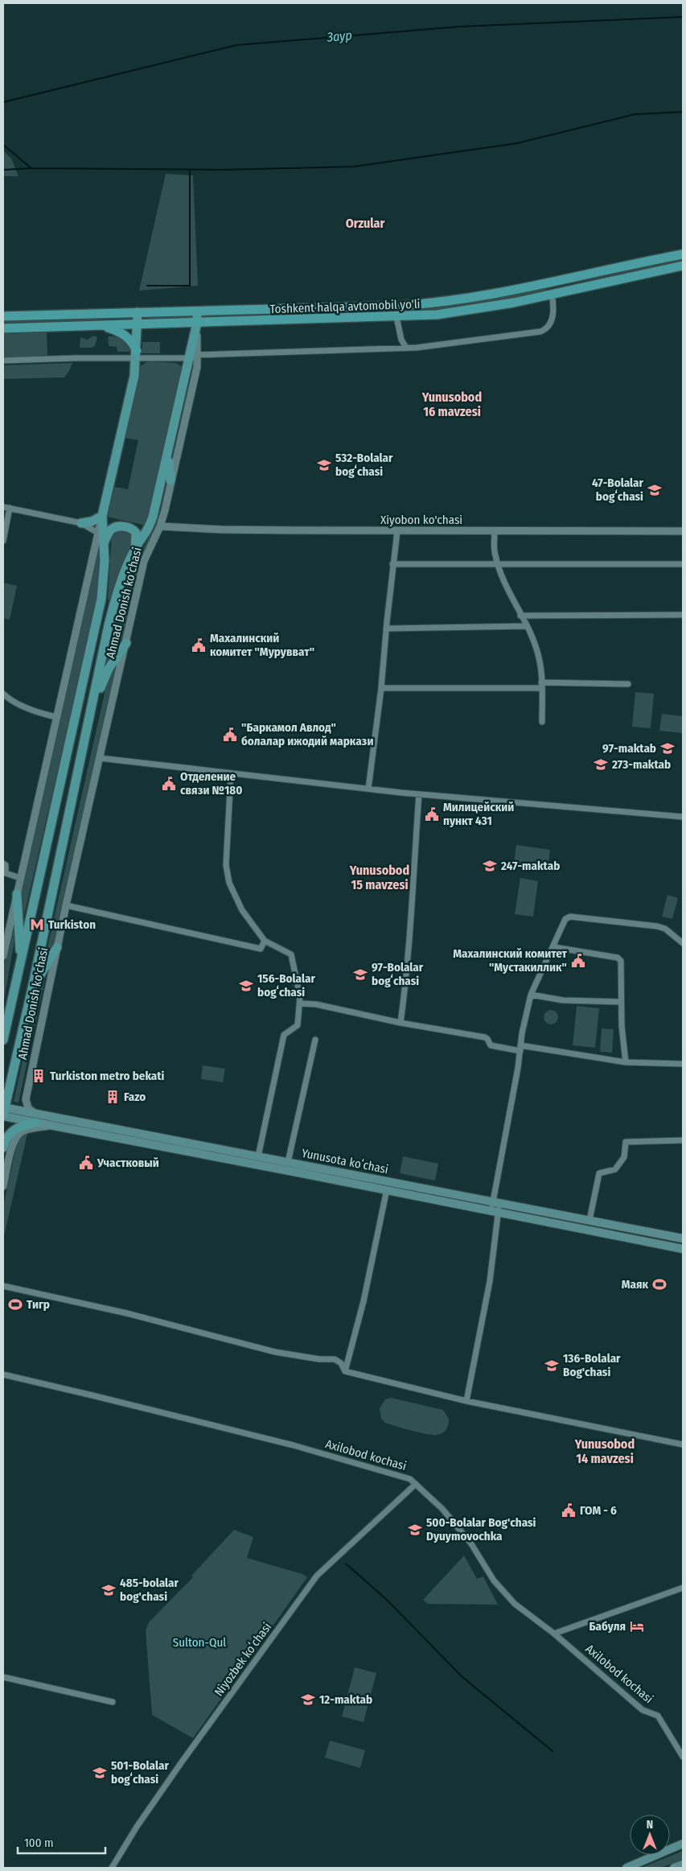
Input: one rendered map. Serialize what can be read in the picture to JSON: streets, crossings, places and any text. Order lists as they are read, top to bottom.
{
  "streets": {
    "highway": ["Toshkent halqa avtomobil yo'li"],
    "main road": ["Ahmad Donish ko'chasi", "Yunusota koʻchasi"],
    "street": ["Xiyobon ko'chasi", "Axilobod kochasi", "Niyozbek koʻchasi"]
  },
  "crossings": [
    ["Toshkent halqa avtomobil yo'li", "Ahmad Donish ko'chasi"],
    ["Xiyobon ko'chasi", "Ahmad Donish ko'chasi"],
    ["Ahmad Donish ko'chasi", "Yunusota koʻchasi"],
    ["Axilobod kochasi", "Niyozbek koʻchasi"]
  ],
  "districts": [
    "Orzular",
    "Yunusobod 16 mavzesi",
    "Yunusobod 15 mavzesi",
    "Yunusobod 14 mavzesi"
  ],
  "water": ["Заур"],
  "parks": ["Sulton-Qul"],
  "places": {
    "school or university": [
      "532-Bolalar bogʻchasi",
      "47-Bolalar bogʻchasi",
      "97-maktab",
      "273-maktab",
      "247-maktab",
      "97-Bolalar bogʻchasi",
      "156-Bolalar bogʻchasi",
      "136-Bolalar Bog'chasi",
      "500-Bolalar Bog'chasi Dyuymovochka",
      "485-bolalar bog'chasi",
      "12-maktab",
      "501-Bolalar bogʻchasi"
    ],
    "public building": [
      "Махалинский комитет \"Мурувват\"",
      "\"Баркамол Авлод\" болалар ижодий маркази",
      "Отделение связи №180",
      "Милицейский пункт 431",
      "Махалинский комитет \"Мустакиллик\"",
      "Участковый",
      "ГОМ - 6"
    ],
    "metro station": ["Turkiston"],
    "building": ["Turkiston metro bekati", "Fazo"],
    "sports": ["Маяк", "Тигр"],
    "hotel": ["Бабуля"]
  },
  "scale_bar": "100 m",
  "north": "top"
}
